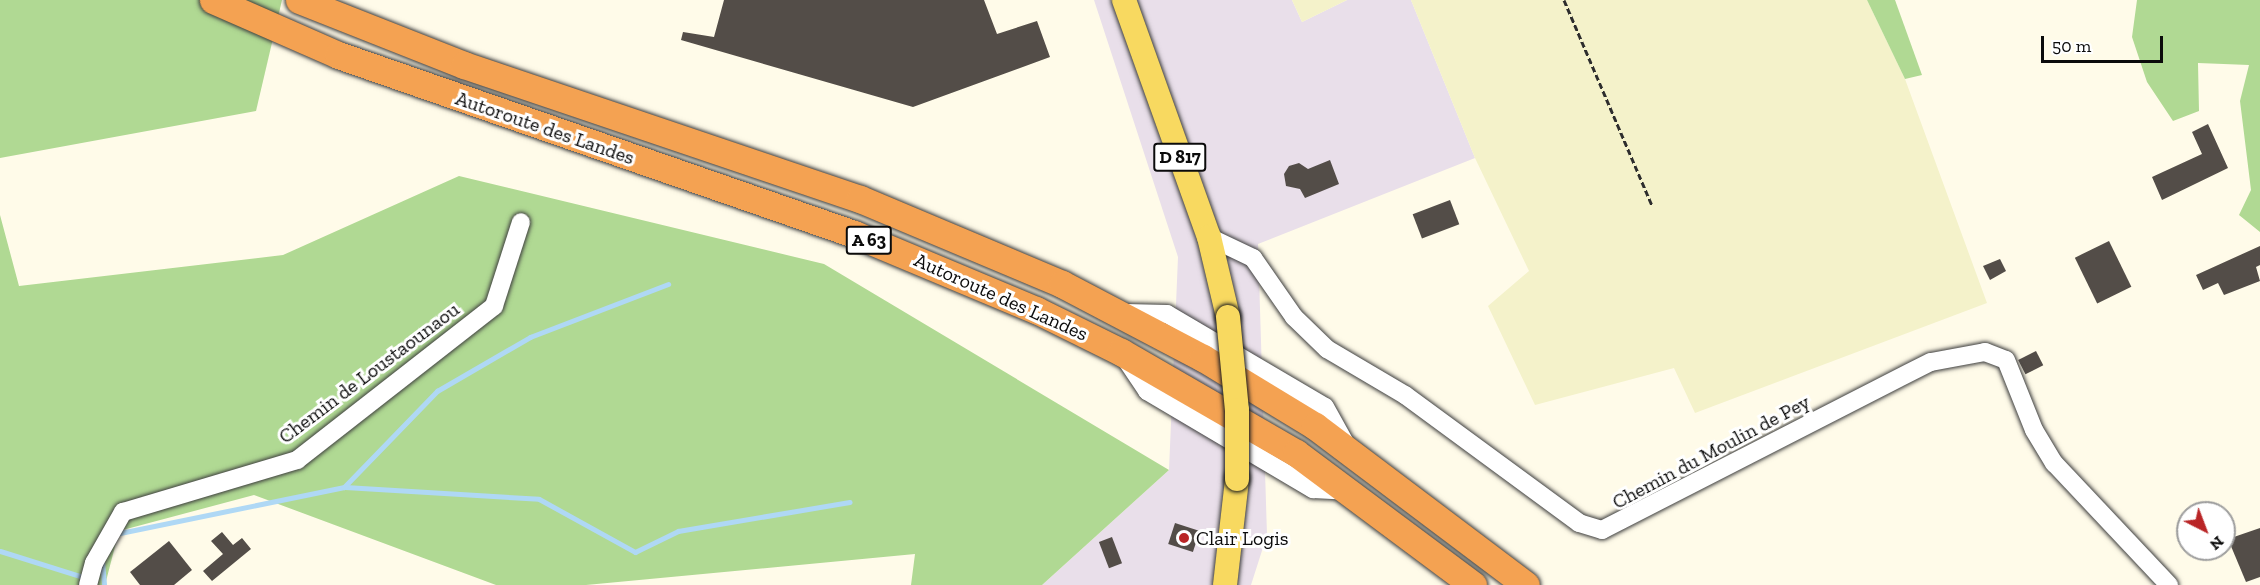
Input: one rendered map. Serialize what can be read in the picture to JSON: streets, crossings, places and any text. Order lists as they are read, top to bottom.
{
  "streets": {
    "highway": ["Autoroute des Landes", "A 63"],
    "main road": ["D 817"],
    "street": ["Chemin de Loustaounaou", "Chemin du Moulin de Pey"]
  },
  "crossings": [
    ["D 817", "Chemin du Moulin de Pey"]
  ],
  "places": ["Clair Logis"],
  "scale_bar": "50 m",
  "north": "bottom right"
}
